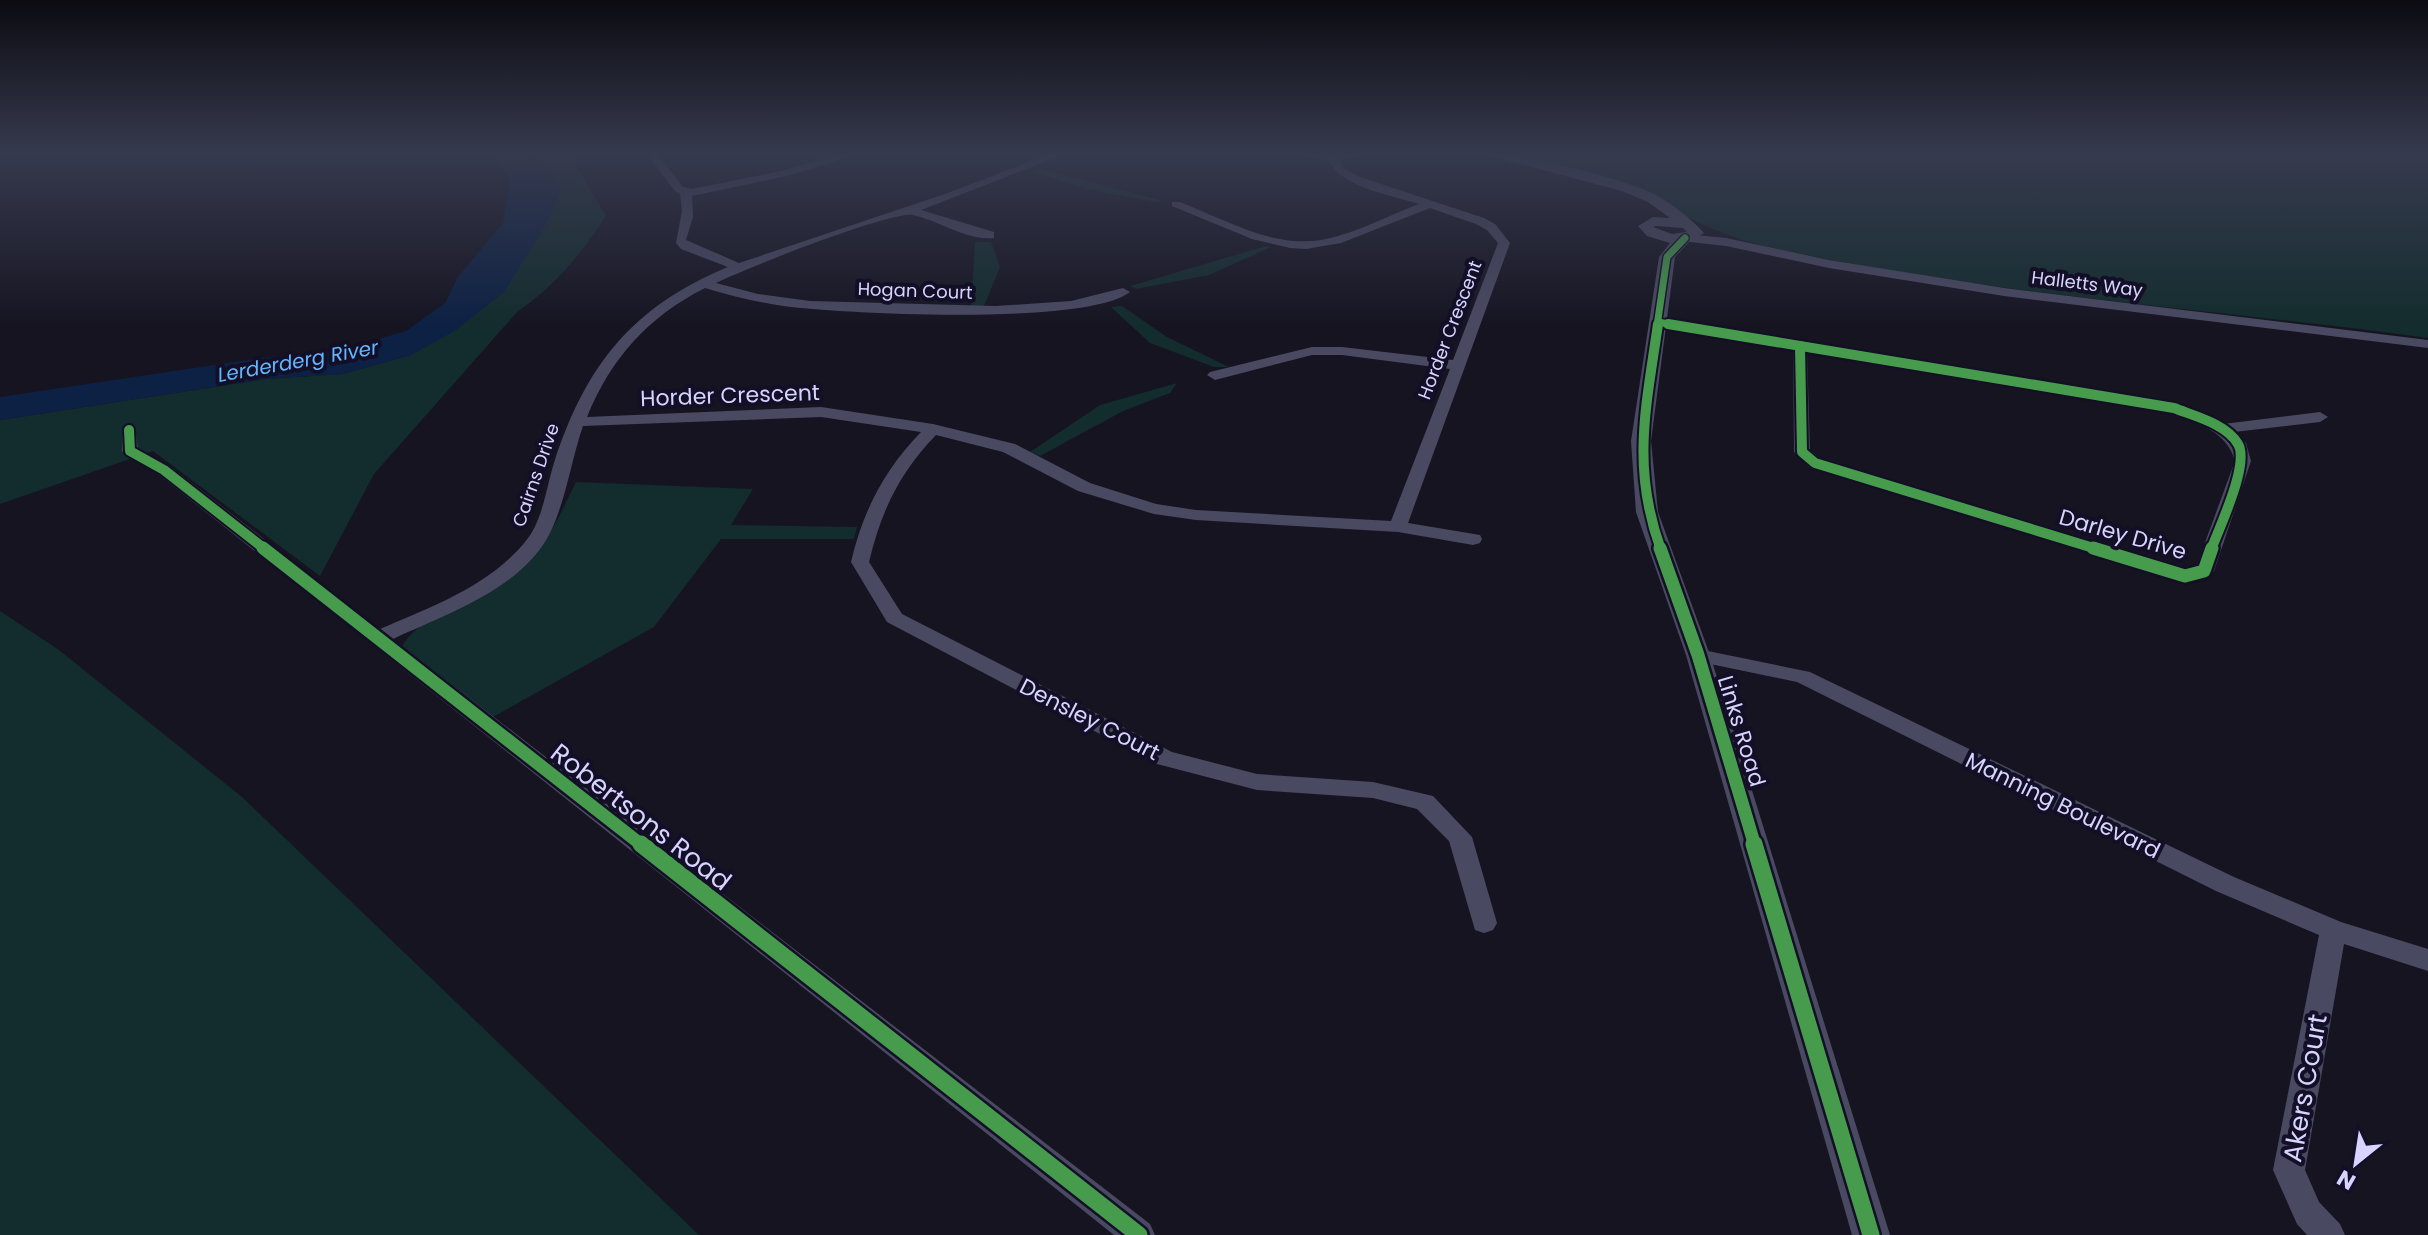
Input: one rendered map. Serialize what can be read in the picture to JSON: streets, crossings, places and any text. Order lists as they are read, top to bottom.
{
  "streets": {
    "street": [
      "Halletts Way",
      "Hogan Court",
      "Horder Crescent",
      "Cairns Drive",
      "Darley Drive",
      "Densley Court",
      "Links Road",
      "Manning Boulevard",
      "Robertsons Road",
      "Akers Court"
    ]
  },
  "crossings": [
    ["Halletts Way", "Links Road"],
    ["Hogan Court", "Cairns Drive"],
    ["Horder Crescent", "Cairns Drive"],
    ["Horder Crescent", "Densley Court"],
    ["Cairns Drive", "Robertsons Road"],
    ["Darley Drive", "Links Road"],
    ["Links Road", "Manning Boulevard"],
    ["Manning Boulevard", "Akers Court"]
  ],
  "water": ["Lerderderg River"],
  "north": "bottom left"
}
